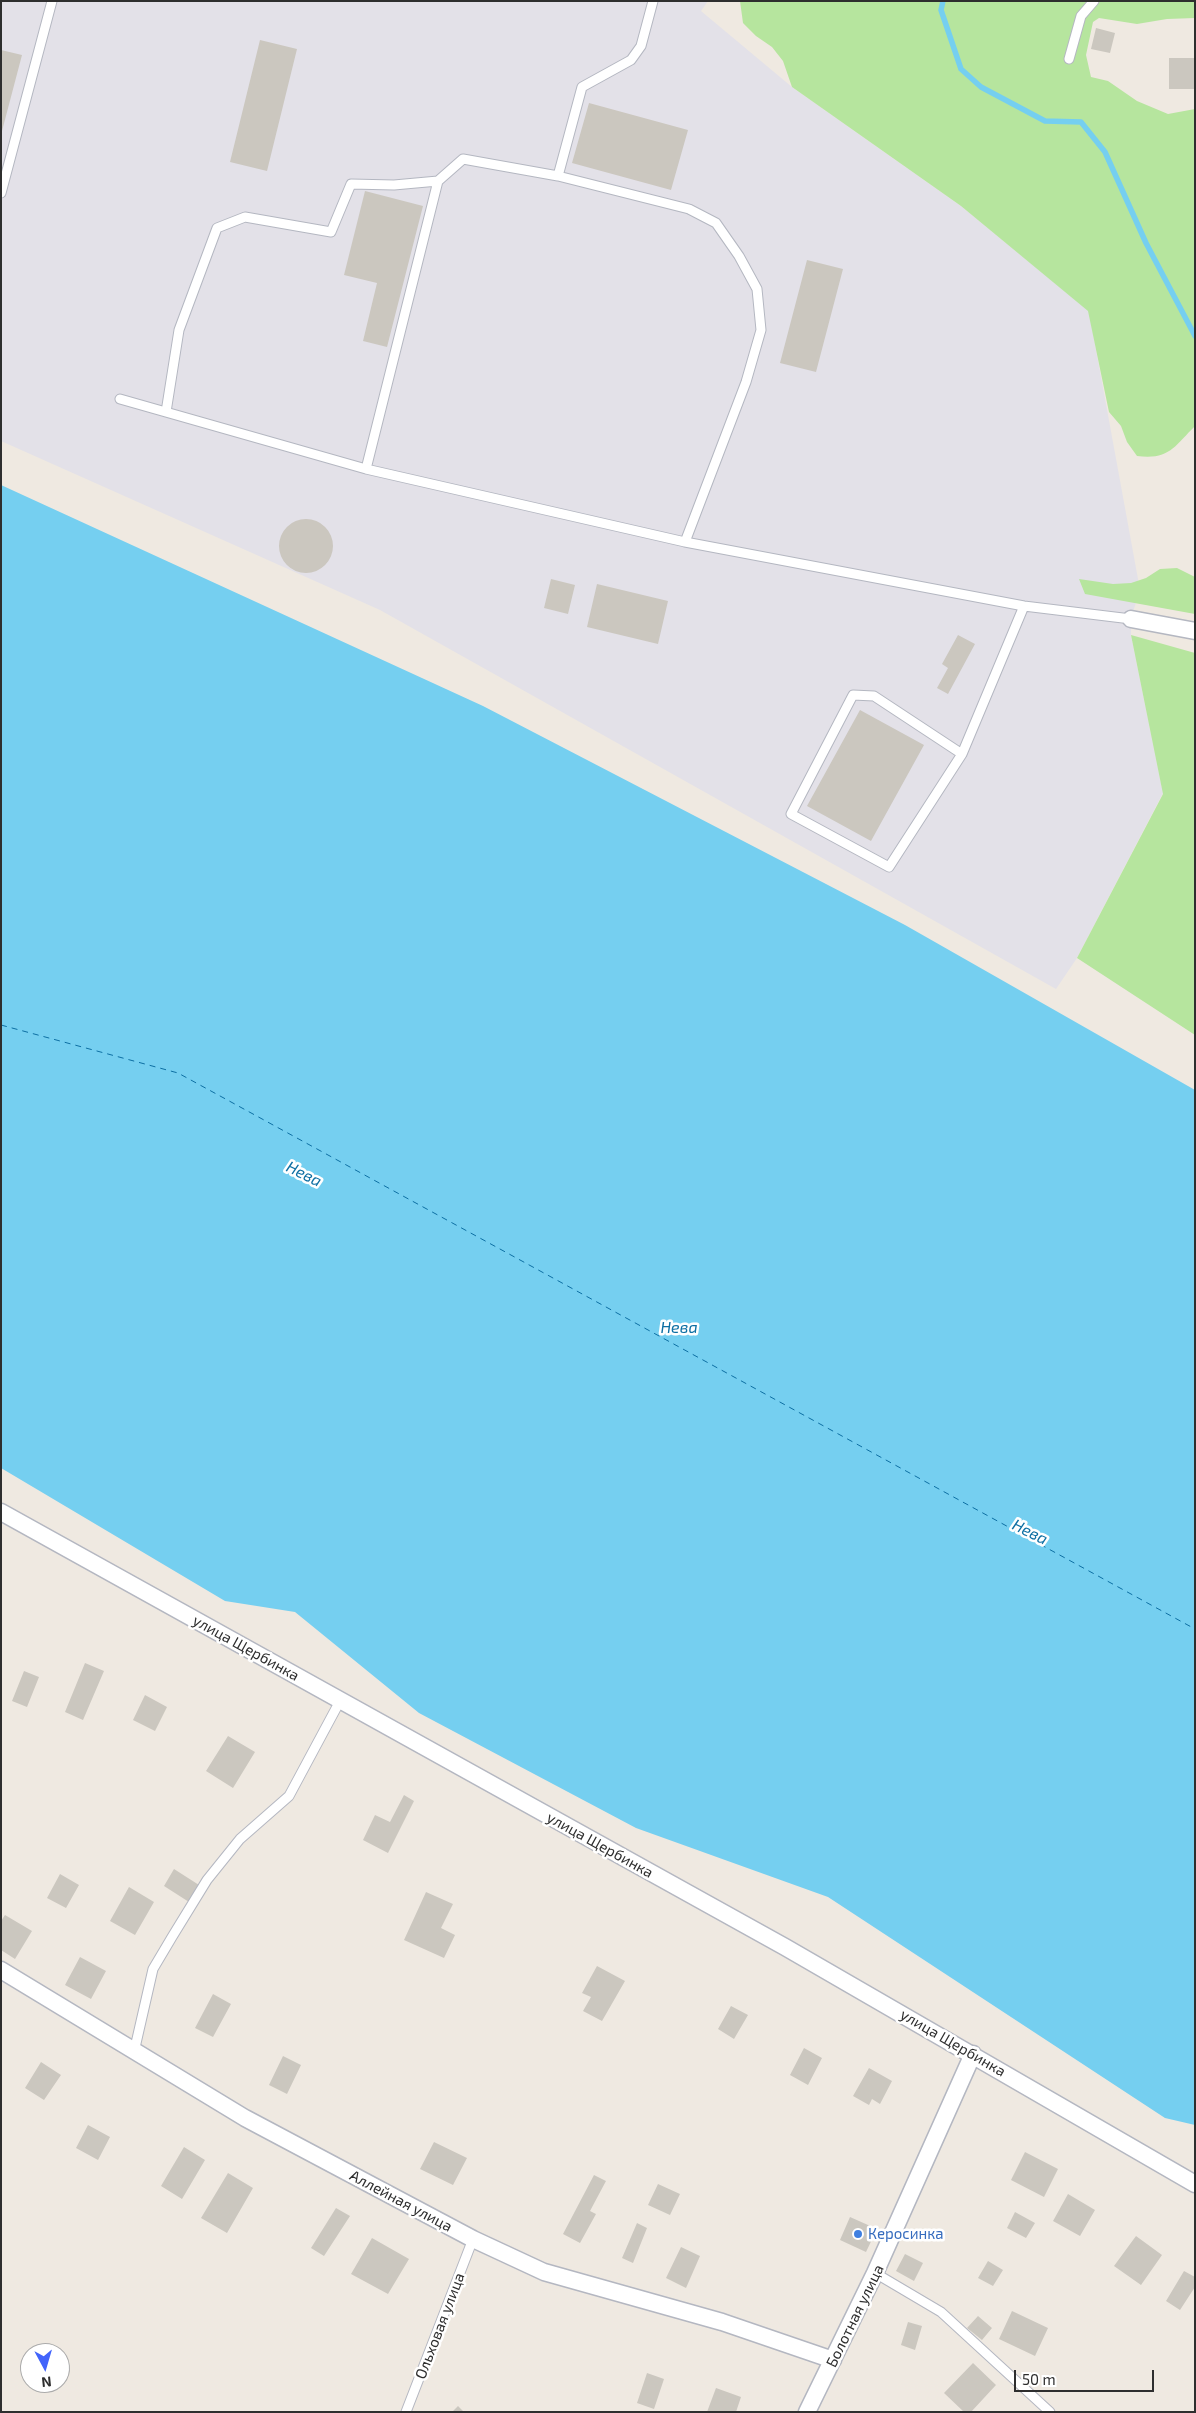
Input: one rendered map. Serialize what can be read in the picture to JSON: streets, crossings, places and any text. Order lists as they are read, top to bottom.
{
  "streets": {
    "street": ["улица Щербинка", "Аллейная улица", "Болотная улица"],
    "lane": ["Ольховая улица"]
  },
  "crossings": [
    ["улица Щербинка", "Болотная улица"],
    ["Аллейная улица", "Болотная улица"],
    ["Аллейная улица", "Ольховая улица"]
  ],
  "water": ["Нева"],
  "places": ["Керосинка"],
  "scale_bar": "50 m",
  "north": "bottom"
}
